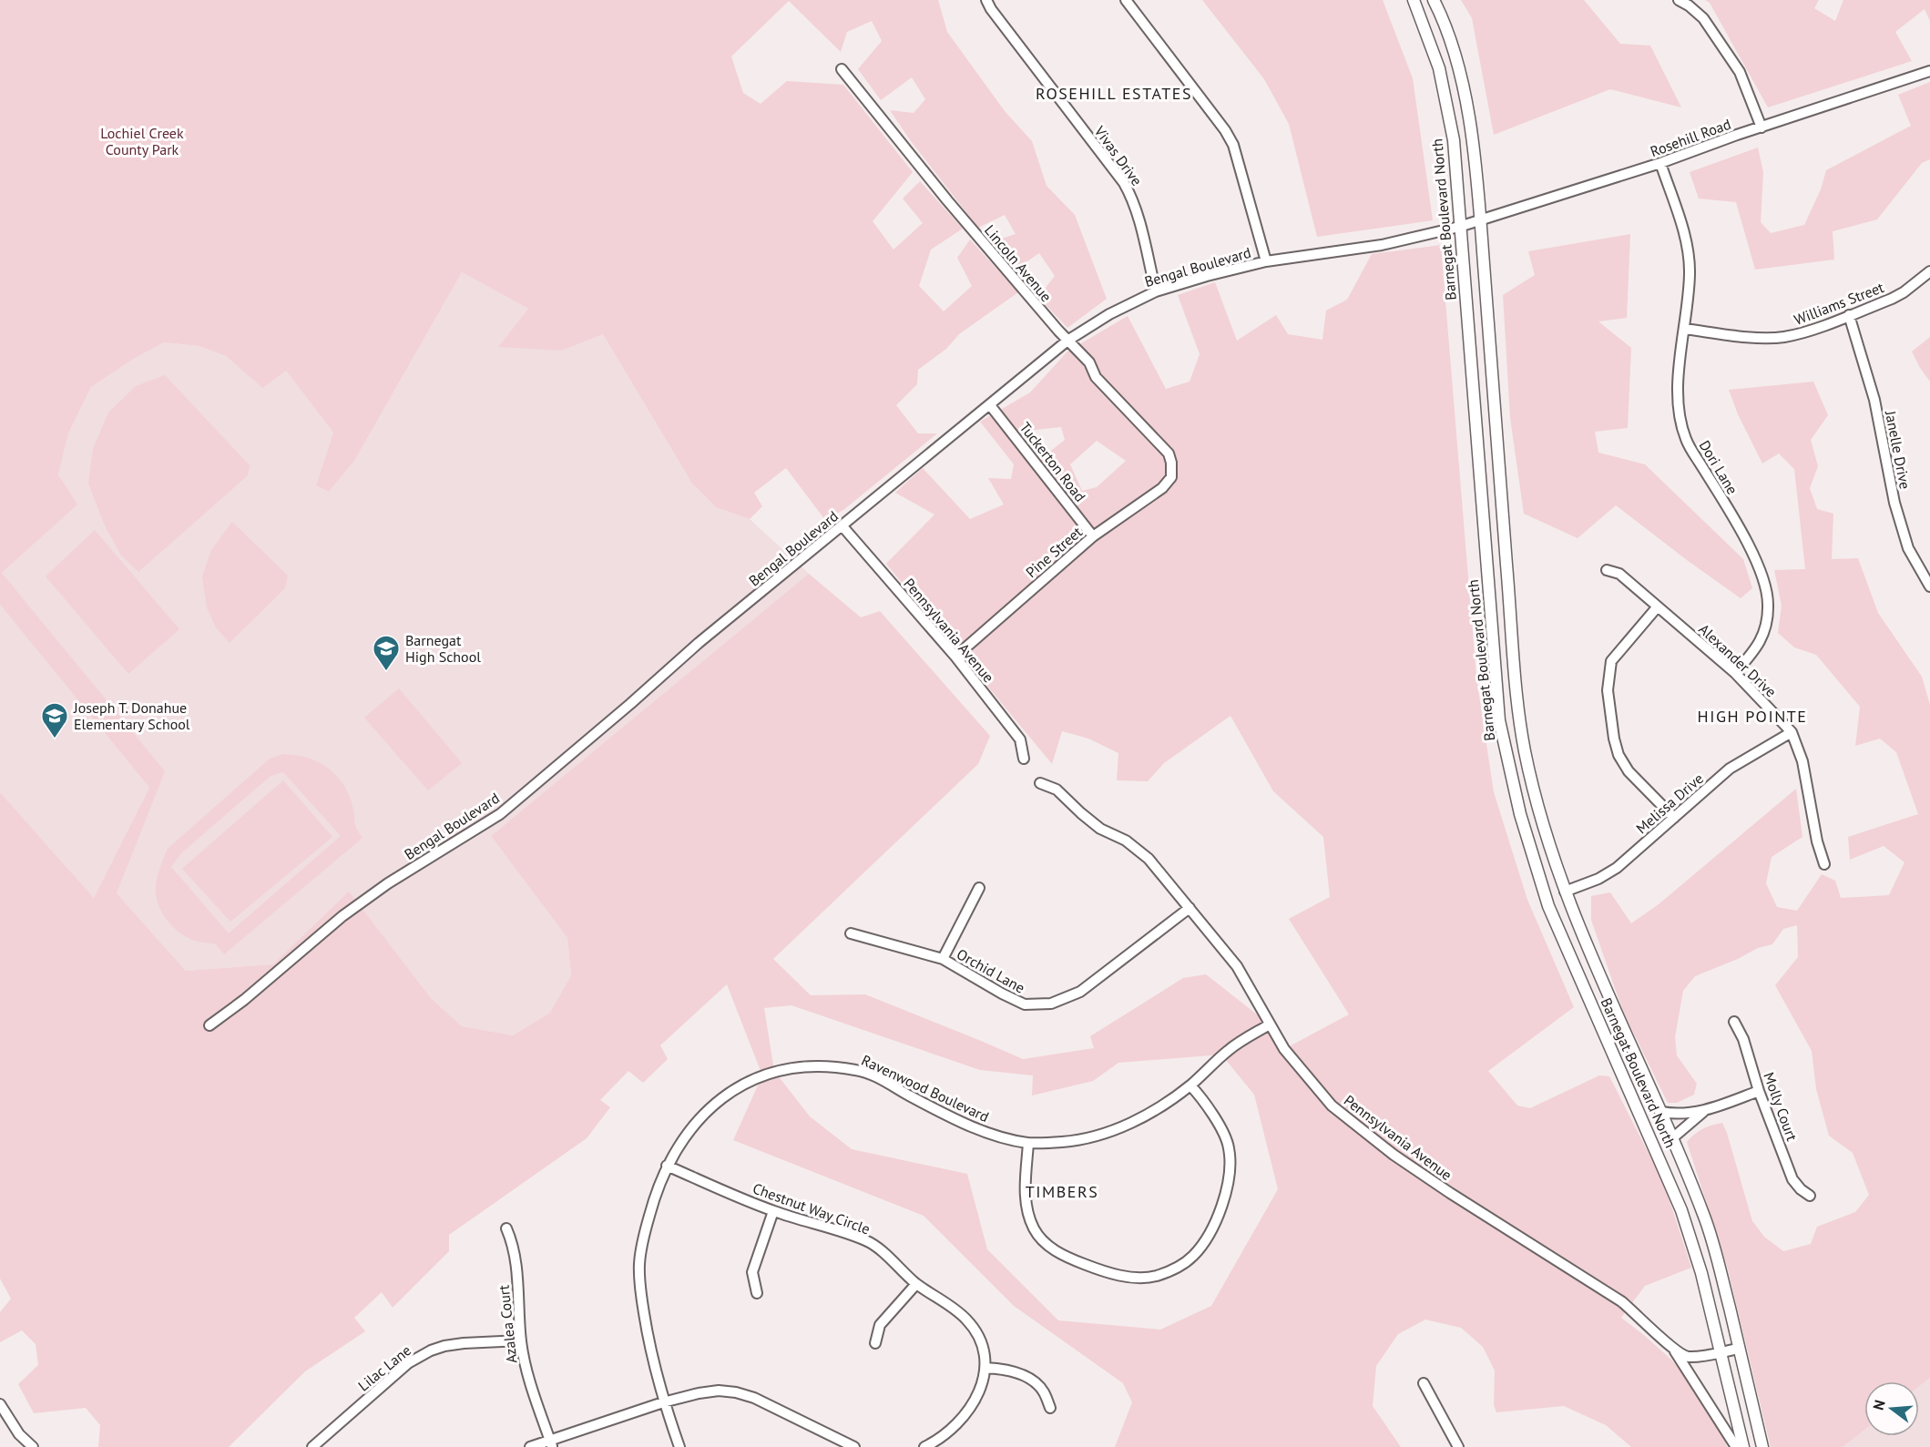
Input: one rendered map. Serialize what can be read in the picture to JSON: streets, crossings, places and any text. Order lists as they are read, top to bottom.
{
  "streets": {
    "street": [
      "Rosehill Road",
      "Vivas Drive",
      "Barnegat Boulevard North",
      "Lincoln Avenue",
      "Bengal Boulevard",
      "Williams Street",
      "Janelle Drive",
      "Tuckerton Road",
      "Dori Lane",
      "Pine Street",
      "Pennsylvania Avenue",
      "Alexander Drive",
      "Melissa Drive",
      "Orchid Lane",
      "Ravenwood Boulevard",
      "Molly Court",
      "Chestnut Way Circle",
      "Azalea Court",
      "Lilac Lane"
    ]
  },
  "crossings": [
    ["Rosehill Road", "Barnegat Boulevard North"],
    ["Rosehill Road", "Bengal Boulevard"],
    ["Rosehill Road", "Dori Lane"],
    ["Vivas Drive", "Bengal Boulevard"],
    ["Barnegat Boulevard North", "Bengal Boulevard"],
    ["Barnegat Boulevard North", "Melissa Drive"],
    ["Lincoln Avenue", "Bengal Boulevard"],
    ["Lincoln Avenue", "Pine Street"],
    ["Bengal Boulevard", "Tuckerton Road"],
    ["Bengal Boulevard", "Pennsylvania Avenue"],
    ["Williams Street", "Janelle Drive"],
    ["Williams Street", "Dori Lane"],
    ["Tuckerton Road", "Pine Street"],
    ["Dori Lane", "Alexander Drive"],
    ["Pine Street", "Pennsylvania Avenue"],
    ["Pennsylvania Avenue", "Orchid Lane"],
    ["Pennsylvania Avenue", "Ravenwood Boulevard"],
    ["Alexander Drive", "Melissa Drive"],
    ["Ravenwood Boulevard", "Chestnut Way Circle"],
    ["Azalea Court", "Lilac Lane"]
  ],
  "districts": ["ROSEHILL ESTATES", "HIGH POINTE", "TIMBERS"],
  "parks": ["Lochiel Creek County Park"],
  "places": {
    "school or university": ["Barnegat High School", "Joseph T. Donahue Elementary School"]
  },
  "north": "left"
}
